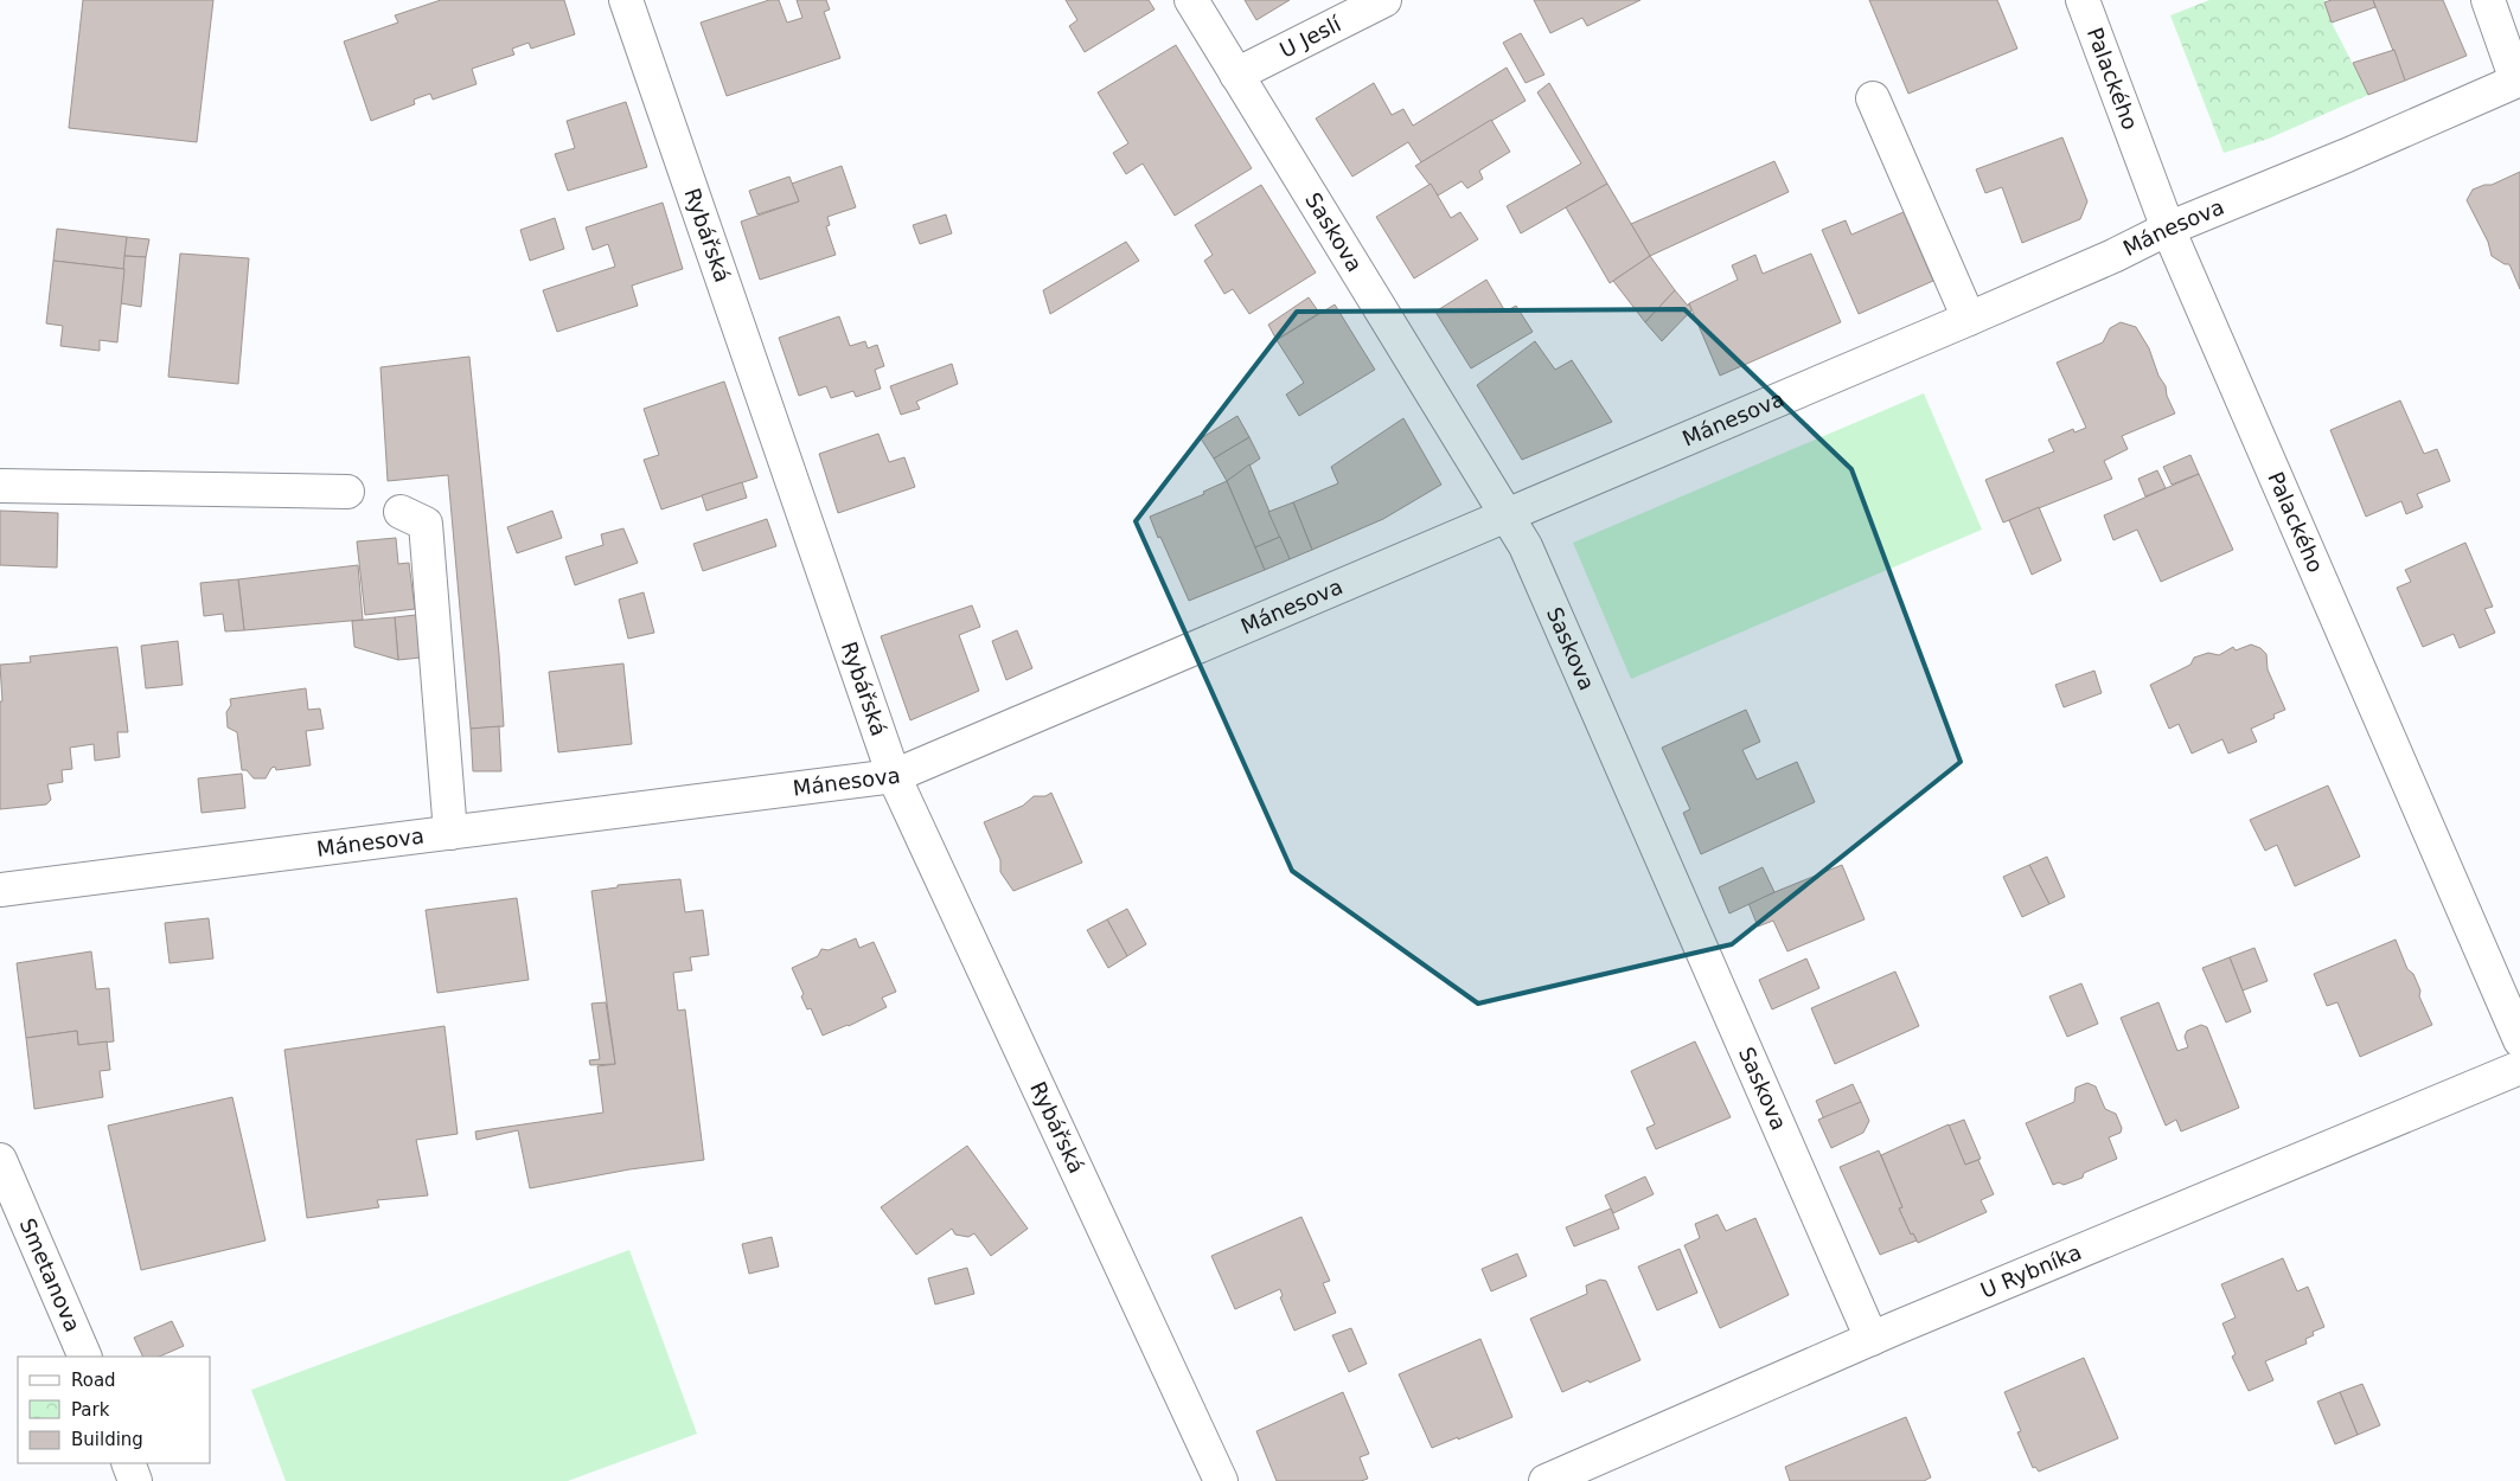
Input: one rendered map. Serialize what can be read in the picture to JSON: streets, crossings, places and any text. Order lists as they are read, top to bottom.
{
  "streets": {
    "street": [
      "U Jeslí",
      "Palackého",
      "Mánesova",
      "Saskova",
      "Rybářská",
      "U Rybníka",
      "Smetanova"
    ]
  },
  "crossings": [
    ["U Jeslí", "Saskova"],
    ["Palackého", "Mánesova"],
    ["Mánesova", "Saskova"],
    ["Mánesova", "Rybářská"],
    ["Saskova", "U Rybníka"]
  ],
  "legend": ["Road", "Park", "Building"]
}
